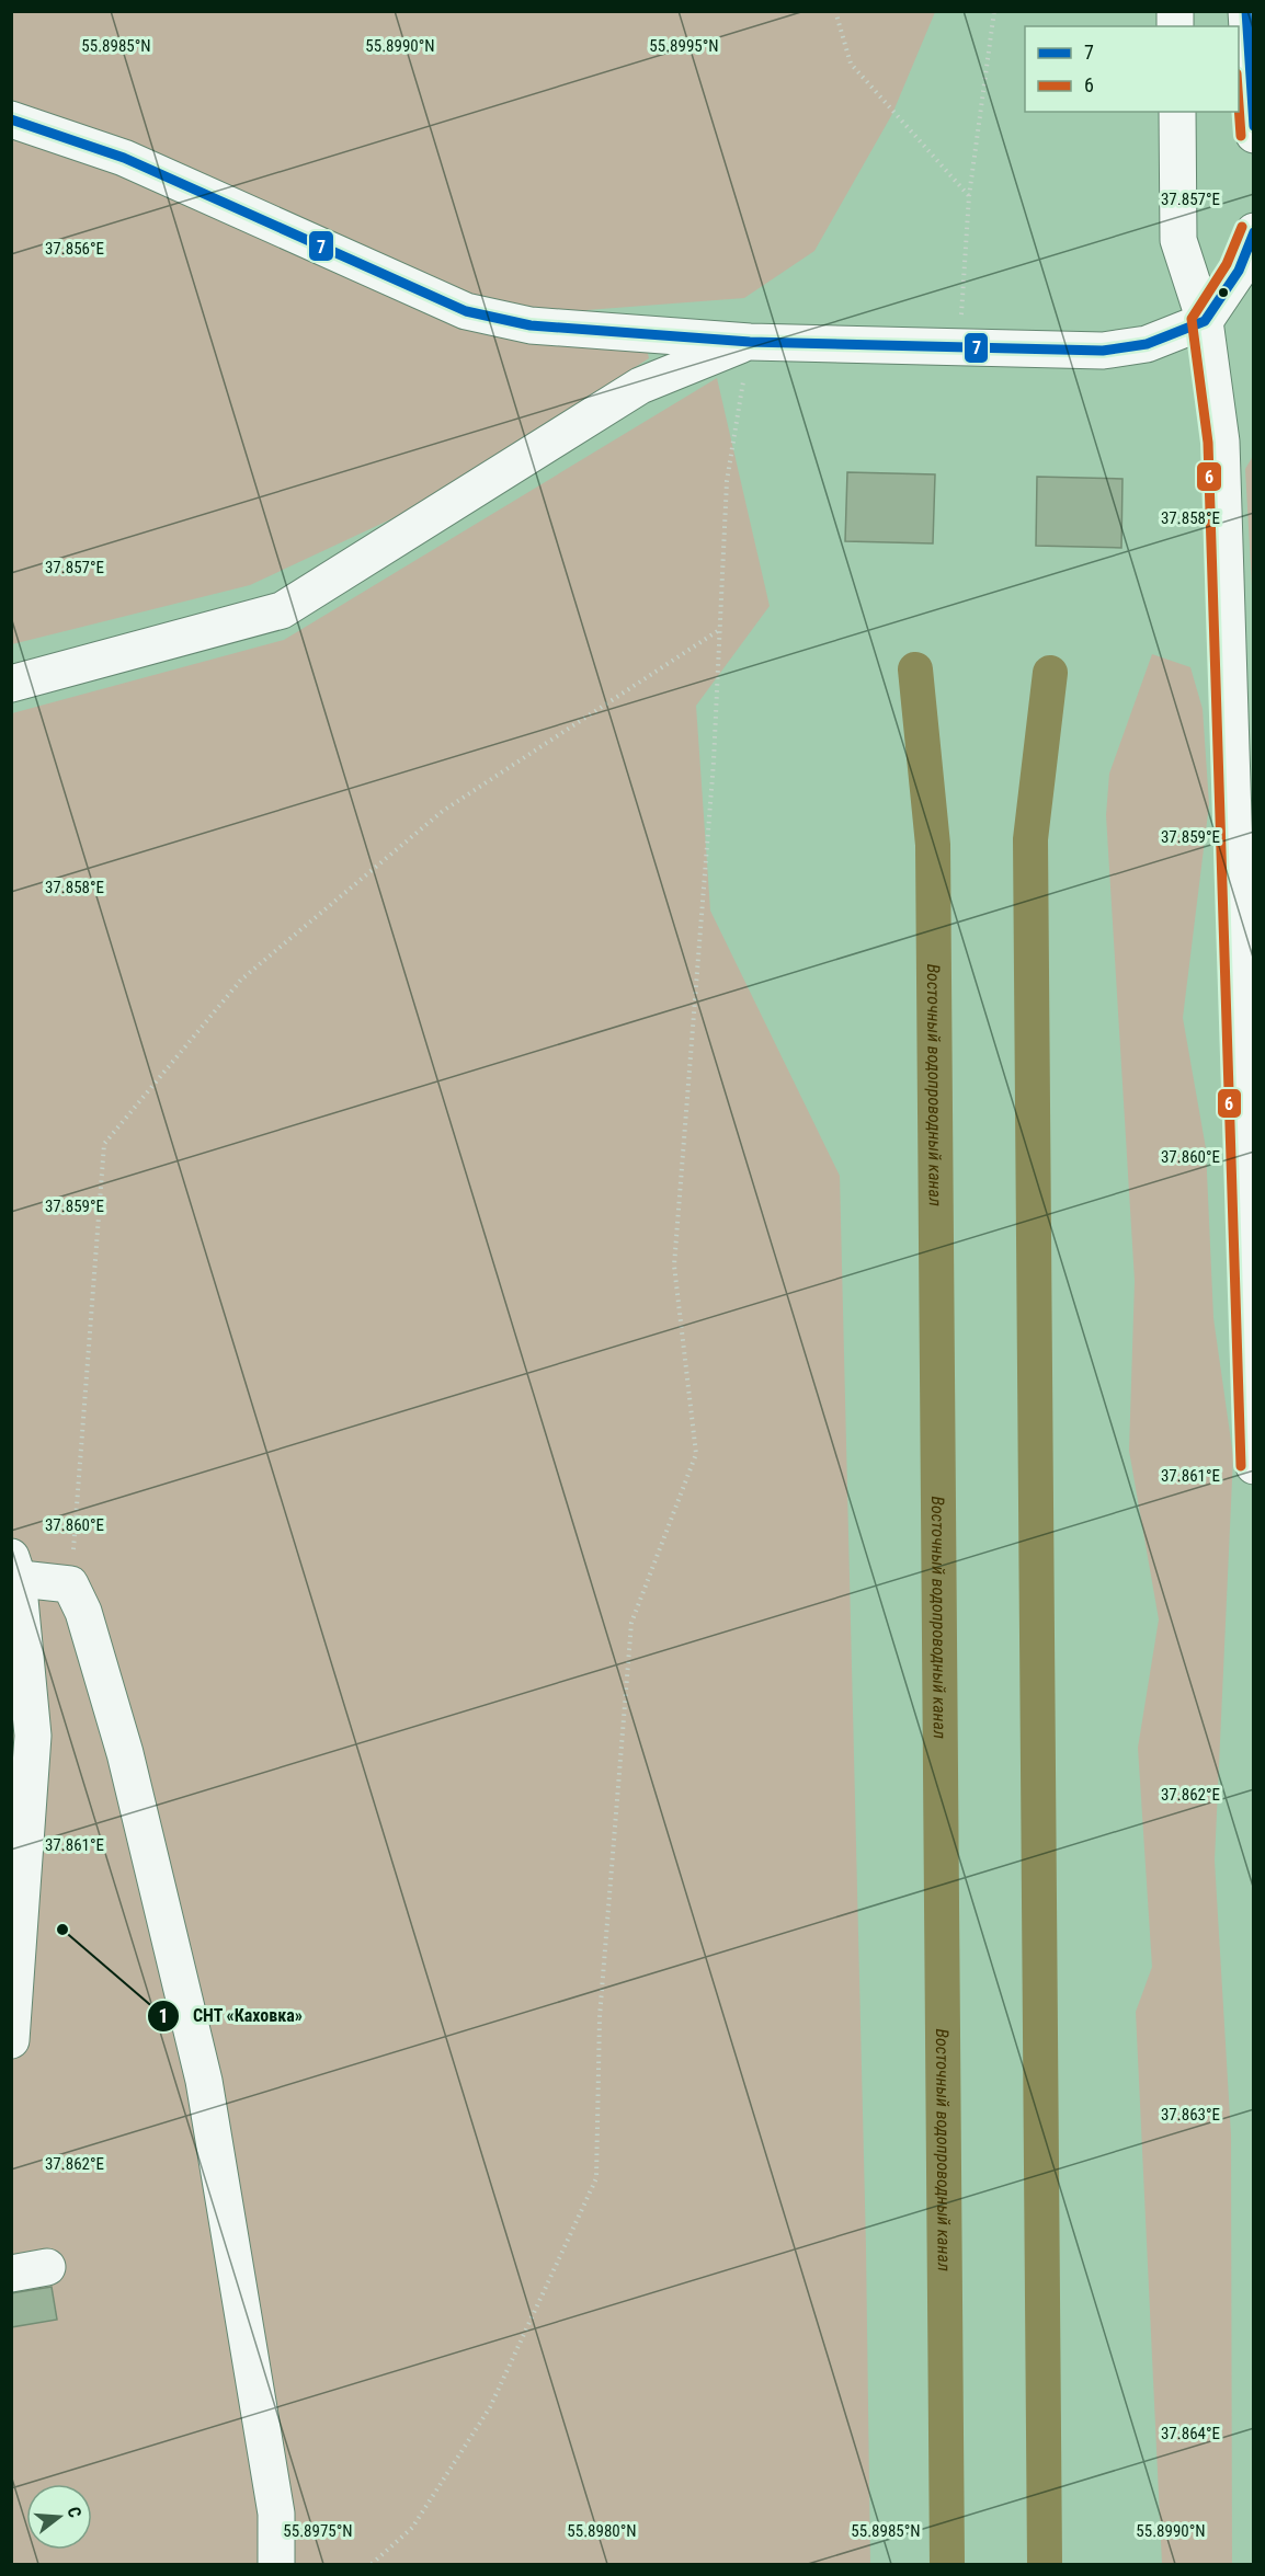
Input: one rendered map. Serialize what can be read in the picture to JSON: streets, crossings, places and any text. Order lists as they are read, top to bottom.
{
  "water": ["Восточный водопроводный канал"],
  "places": ["СНТ «Каховка»"],
  "lines": ["transit line 7", "transit line 6"],
  "legend": ["7", "6"],
  "north": "right",
  "coordinates": [
    "55.8985°N",
    "55.8990°N",
    "55.8995°N",
    "37.857°E",
    "37.856°E",
    "37.858°E",
    "37.859°E",
    "37.860°E",
    "37.861°E",
    "37.862°E",
    "37.863°E",
    "37.864°E",
    "55.8975°N",
    "55.8980°N"
  ]
}
